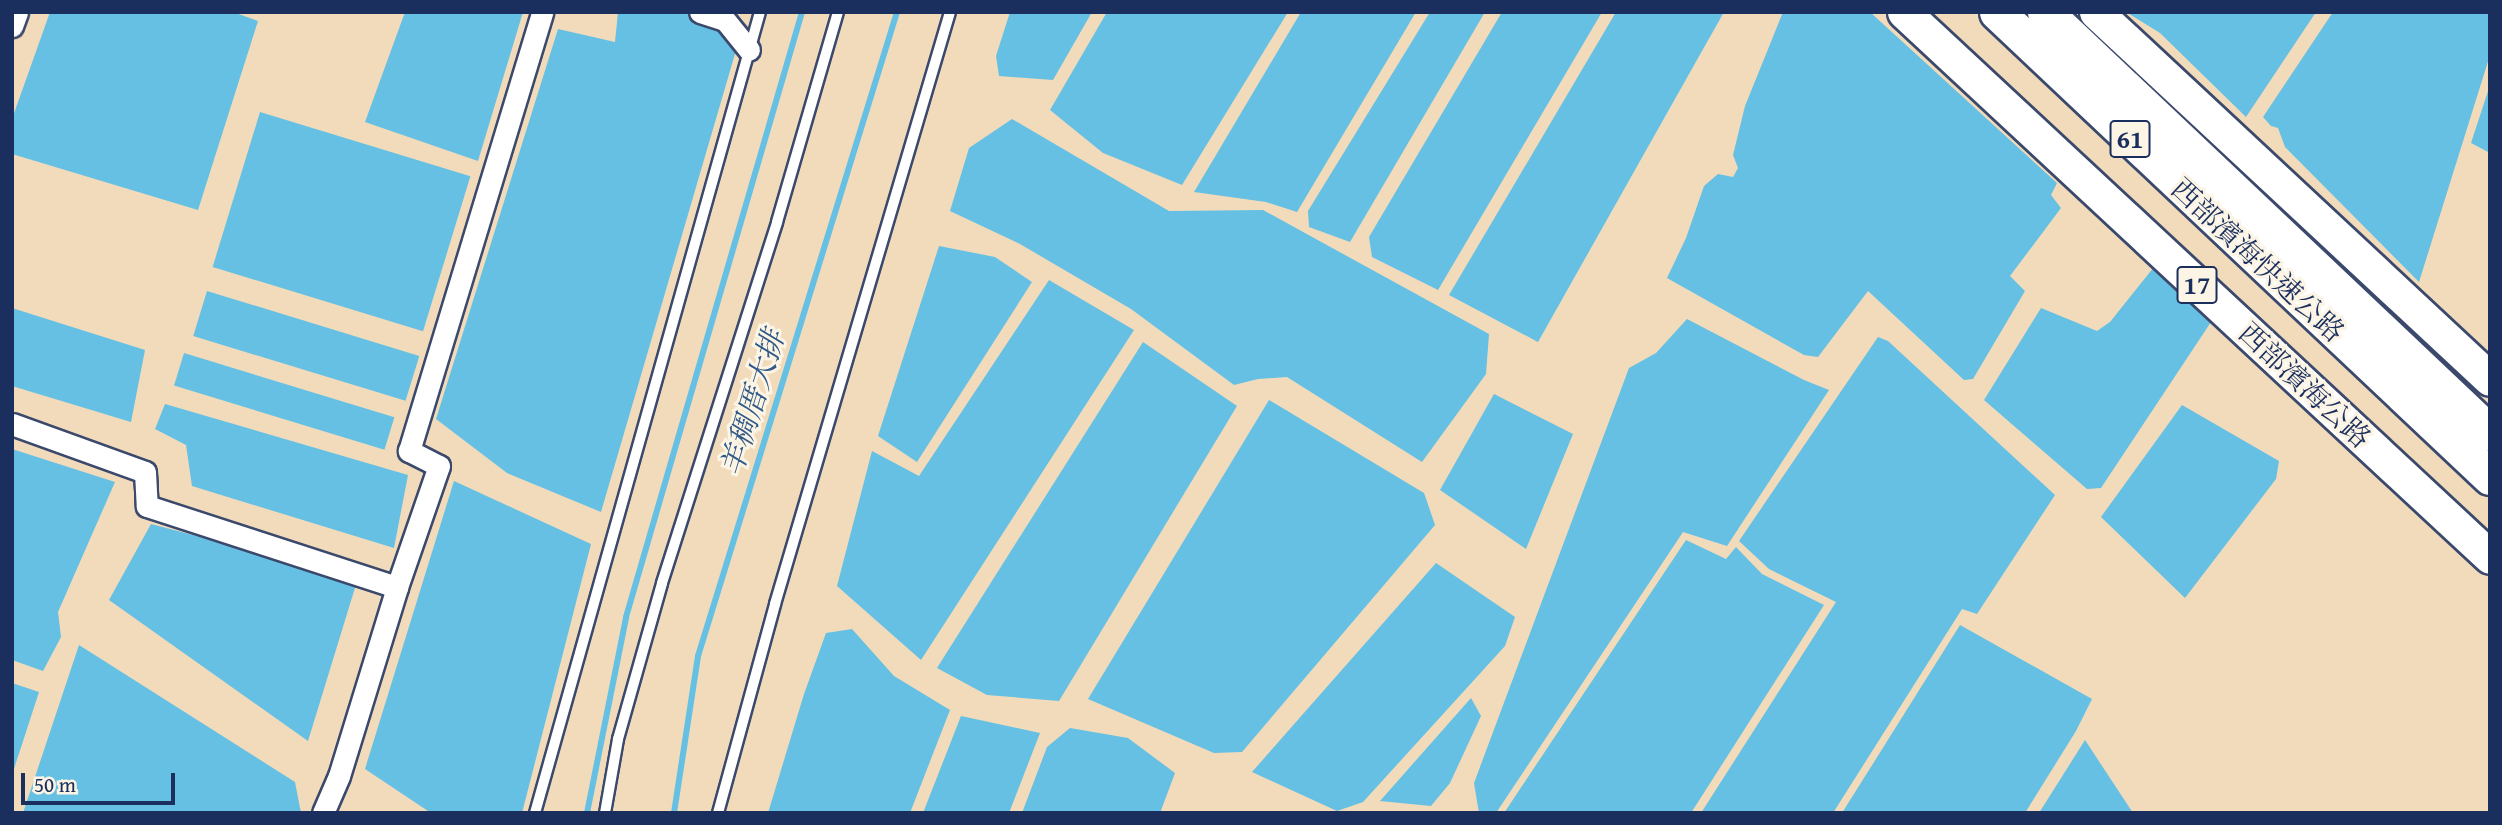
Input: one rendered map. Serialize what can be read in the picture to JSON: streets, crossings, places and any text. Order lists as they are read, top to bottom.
{
  "streets": {
    "highway": ["61", "西部濱海快速公路"],
    "main road": ["17", "西部濱海公路"]
  },
  "water": ["羊稠厝大排"],
  "scale_bar": "50 m"
}
